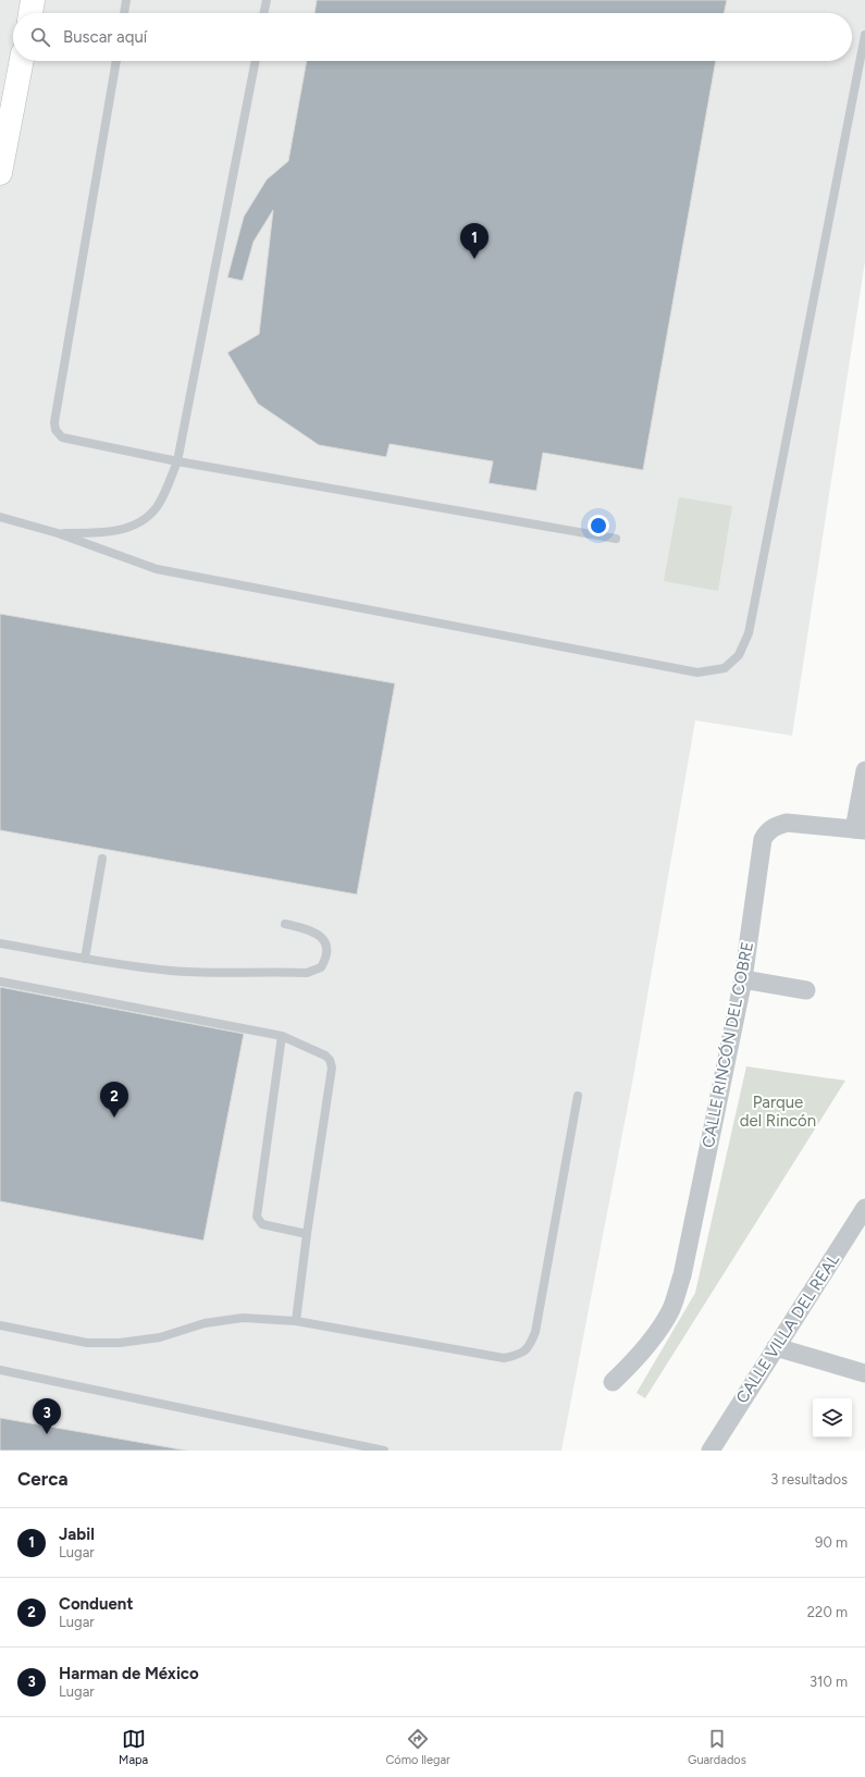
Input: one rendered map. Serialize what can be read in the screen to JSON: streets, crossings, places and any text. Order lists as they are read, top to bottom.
{
  "streets": {
    "street": ["CALLE RINCÓN DEL COBRE", "CALLE VILLA DEL REAL"]
  },
  "parks": ["Parque del Rincón"],
  "page": {
    "search": "Buscar aquí",
    "pins": ["1", "2", "3"],
    "heading": ["Cerca", "3 resultados"],
    "list": [
      {
        "mark": "1",
        "name": "Jabil",
        "note": "Lugar",
        "value": "90 m"
      },
      {
        "mark": "2",
        "name": "Conduent",
        "note": "Lugar",
        "value": "220 m"
      },
      {
        "mark": "3",
        "name": "Harman de México",
        "note": "Lugar",
        "value": "310 m"
      }
    ],
    "nav": ["Mapa", "Cómo llegar", "Guardados"]
  }
}
